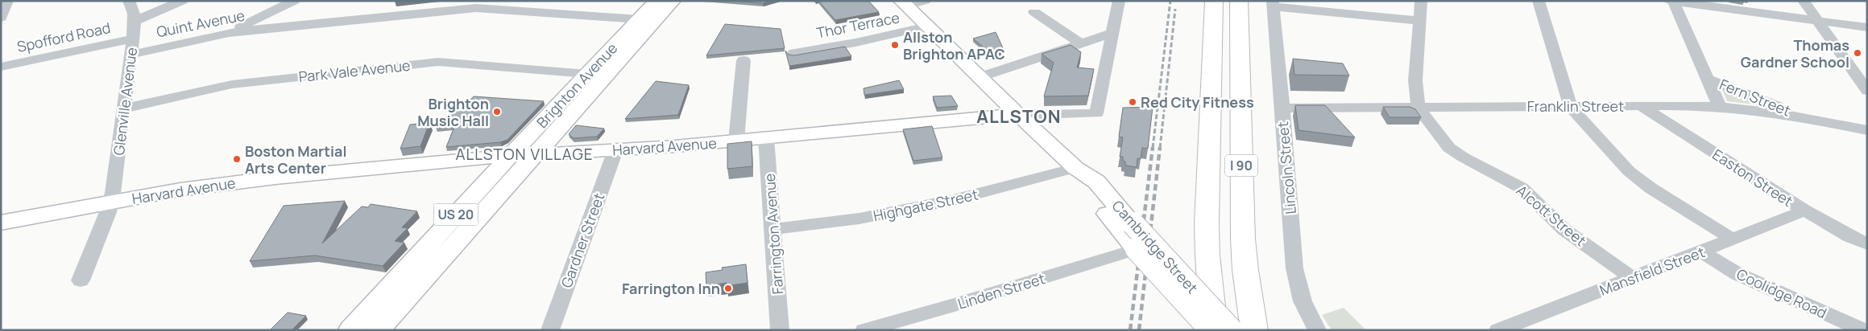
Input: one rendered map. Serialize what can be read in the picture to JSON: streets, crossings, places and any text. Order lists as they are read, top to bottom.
{
  "streets": {
    "highway": ["I 90"],
    "main road": [
      "Brighton Avenue",
      "Harvard Avenue",
      "US 20",
      "Cambridge Street"
    ],
    "street": [
      "Quint Avenue",
      "Thor Terrace",
      "Spofford Road",
      "Park Vale Avenue",
      "Fern Street",
      "Glenville Avenue",
      "Franklin Street",
      "Lincoln Street",
      "Easton Street",
      "Highgate Street",
      "Alcott Street",
      "Farrington Avenue",
      "Gardner Street",
      "Mansfield Street",
      "Linden Street",
      "Coolidge Road"
    ]
  },
  "crossings": [
    ["Quint Avenue", "Brighton Avenue"],
    ["Quint Avenue", "Glenville Avenue"],
    ["Thor Terrace", "Cambridge Street"],
    ["Spofford Road", "Glenville Avenue"],
    ["Park Vale Avenue", "Brighton Avenue"],
    ["Park Vale Avenue", "Glenville Avenue"],
    ["Brighton Avenue", "Harvard Avenue"],
    ["Fern Street", "Franklin Street"],
    ["Glenville Avenue", "Harvard Avenue"],
    ["Franklin Street", "Lincoln Street"],
    ["Franklin Street", "Easton Street"],
    ["Franklin Street", "Alcott Street"],
    ["Harvard Avenue", "Farrington Avenue"],
    ["Harvard Avenue", "Gardner Street"],
    ["Harvard Avenue", "Cambridge Street"],
    ["Easton Street", "Mansfield Street"],
    ["Highgate Street", "Farrington Avenue"],
    ["Highgate Street", "Cambridge Street"],
    ["Alcott Street", "Mansfield Street"],
    ["Cambridge Street", "Linden Street"],
    ["Mansfield Street", "Coolidge Road"]
  ],
  "districts": ["ALLSTON", "ALLSTON VILLAGE"],
  "places": [
    "Allston Brighton APAC",
    "Thomas Gardner School",
    "Red City Fitness",
    "Brighton Music Hall",
    "Boston Martial Arts Center",
    "Farrington Inn"
  ]
}
